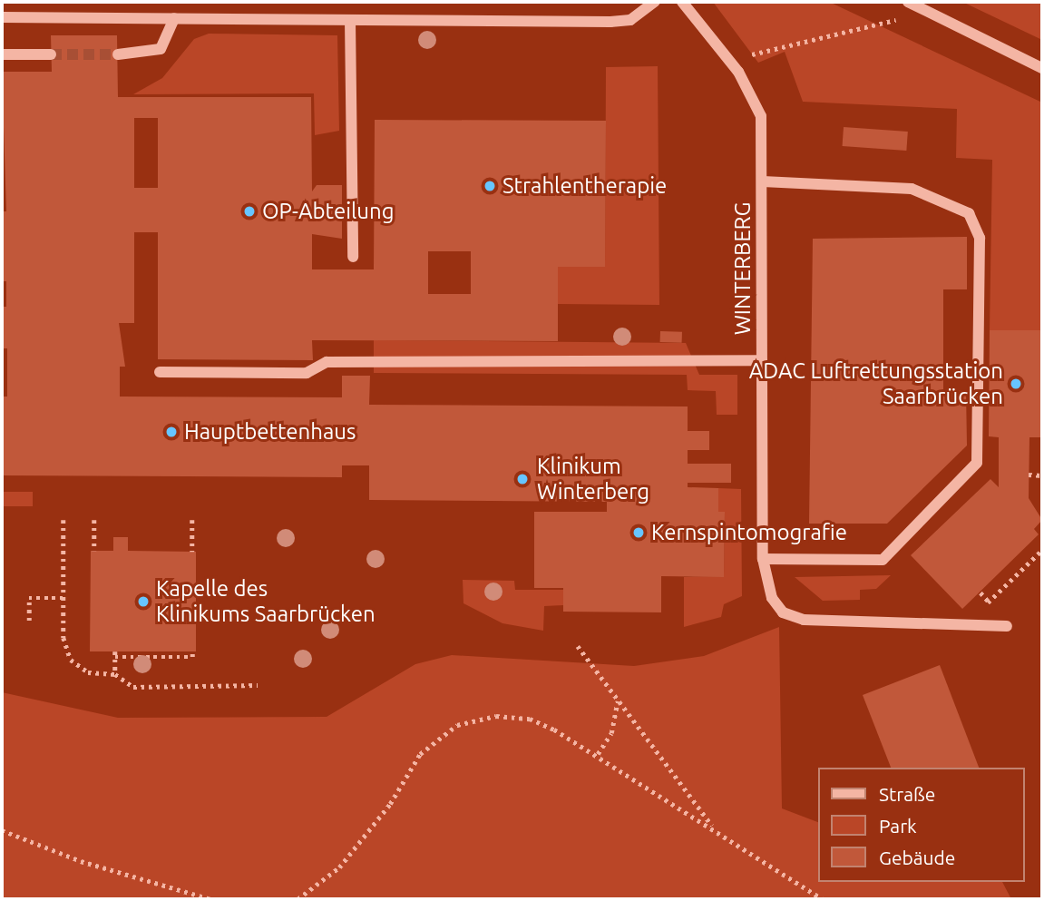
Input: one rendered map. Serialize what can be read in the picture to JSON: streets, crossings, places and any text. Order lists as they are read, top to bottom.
{
  "streets": {
    "street": ["WINTERBERG"]
  },
  "places": [
    "Strahlentherapie",
    "OP-Abteilung",
    "ADAC Luftrettungsstation Saarbrücken",
    "Hauptbettenhaus",
    "Klinikum Winterberg",
    "Kernspintomografie",
    "Kapelle des Klinikums Saarbrücken"
  ],
  "legend": ["Straße", "Park", "Gebäude"]
}
